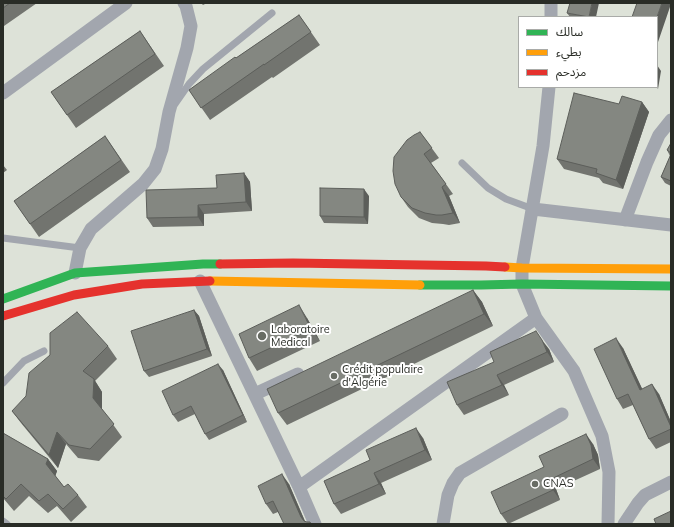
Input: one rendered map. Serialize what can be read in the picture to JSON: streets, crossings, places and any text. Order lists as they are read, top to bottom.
{
  "places": ["Laboratoire Medical", "Crédit populaire d'Algérie", "CNAS"],
  "legend": ["سالك", "بطيء", "مزدحم"]
}
